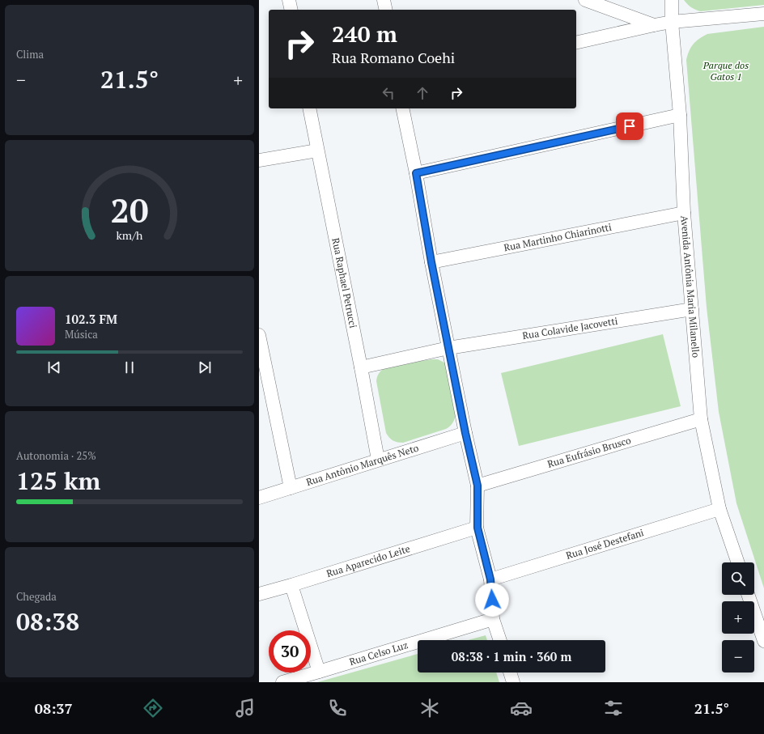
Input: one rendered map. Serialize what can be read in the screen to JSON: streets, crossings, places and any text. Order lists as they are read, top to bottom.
{
  "streets": {
    "street": [
      "Rua Martinho Chiarinotti",
      "Rua Raphael Petrucci",
      "Avenida Antônia Maria Milanello",
      "Rua Colavide Jacovetti",
      "Rua Eufrásio Brusco",
      "Rua Antônio Marquês Neto",
      "Rua José Destefani",
      "Rua Aparecido Leite",
      "Rua Celso Luz"
    ]
  },
  "crossings": [
    ["Rua Martinho Chiarinotti", "Avenida Antônia Maria Milanello"],
    ["Rua Raphael Petrucci", "Rua Colavide Jacovetti"],
    ["Rua Raphael Petrucci", "Rua Antônio Marquês Neto"],
    ["Avenida Antônia Maria Milanello", "Rua Colavide Jacovetti"],
    ["Avenida Antônia Maria Milanello", "Rua Eufrásio Brusco"],
    ["Avenida Antônia Maria Milanello", "Rua José Destefani"]
  ],
  "parks": ["Parque dos Gatos 1"],
  "page": {
    "tile": [
      "Clima",
      ["Autonomia · 25%", "125 km"],
      ["Chegada", "08:38"]
    ],
    "turn": ["240 m", "Rua Romano Coehi"],
    "heat": ["−", "21.5°", "+"],
    "song": ["102.3 FM", "Música"],
    "map_buttons": ["+", "−"],
    "limit": "30",
    "trip": "08:38 · 1 min · 360 m",
    "tabs": ["08:37", "21.5°"],
    "gauge": ["20", "km/h"]
  }
}
